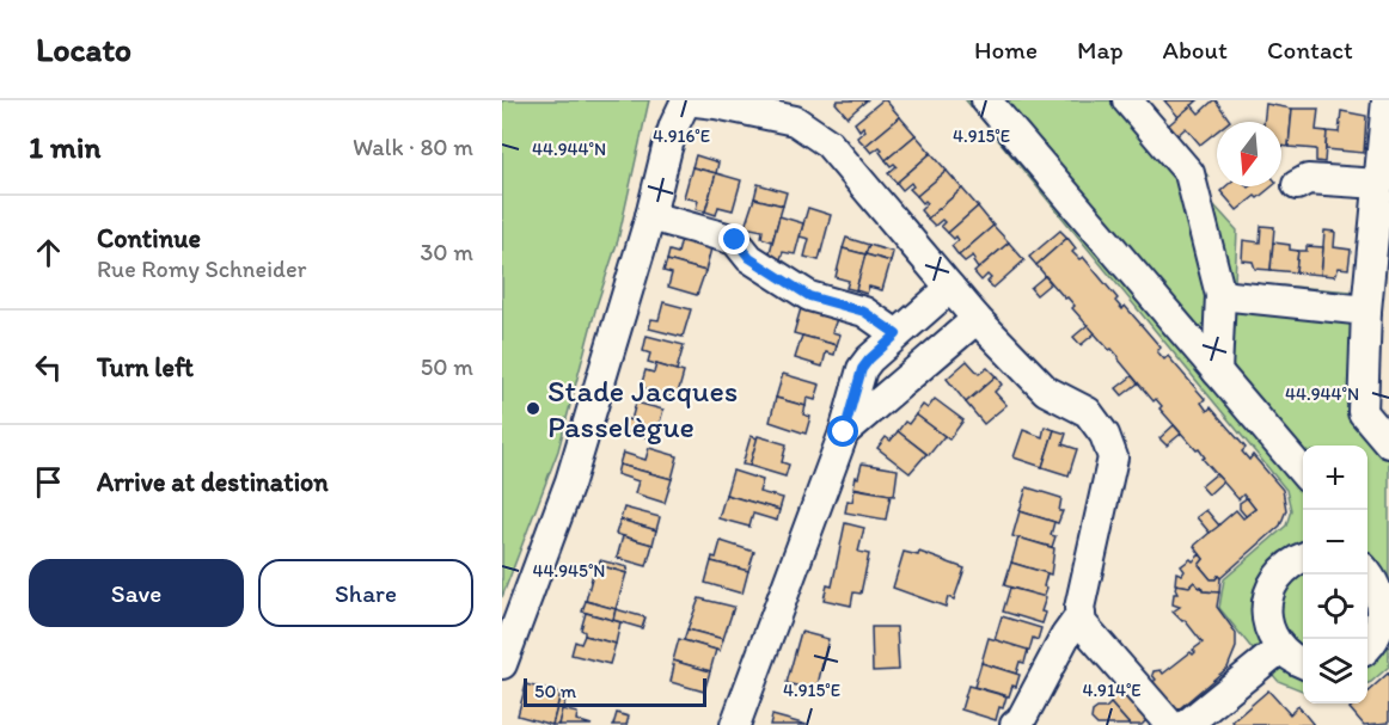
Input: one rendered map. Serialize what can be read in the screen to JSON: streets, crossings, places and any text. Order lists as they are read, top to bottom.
{
  "places": ["Stade Jacques Passelègue"],
  "scale_bar": "50 m",
  "north": "bottom",
  "page": {
    "header": "Locato",
    "nav": [
      "Home",
      "Map",
      "About",
      "Contact"
    ],
    "heading": ["1 min", "Walk · 80 m"],
    "list": [
      ["Continue", "Rue Romy Schneider", "30 m"],
      ["Turn left", "50 m"],
      "Arrive at destination"
    ],
    "map_buttons": ["+", "−"],
    "buttons": ["Save", "Share"],
    "scale": "50 m"
  },
  "coordinates": [
    "4.916°E",
    "4.915°E",
    "44.944°N",
    "44.945°N",
    "4.914°E"
  ]
}
